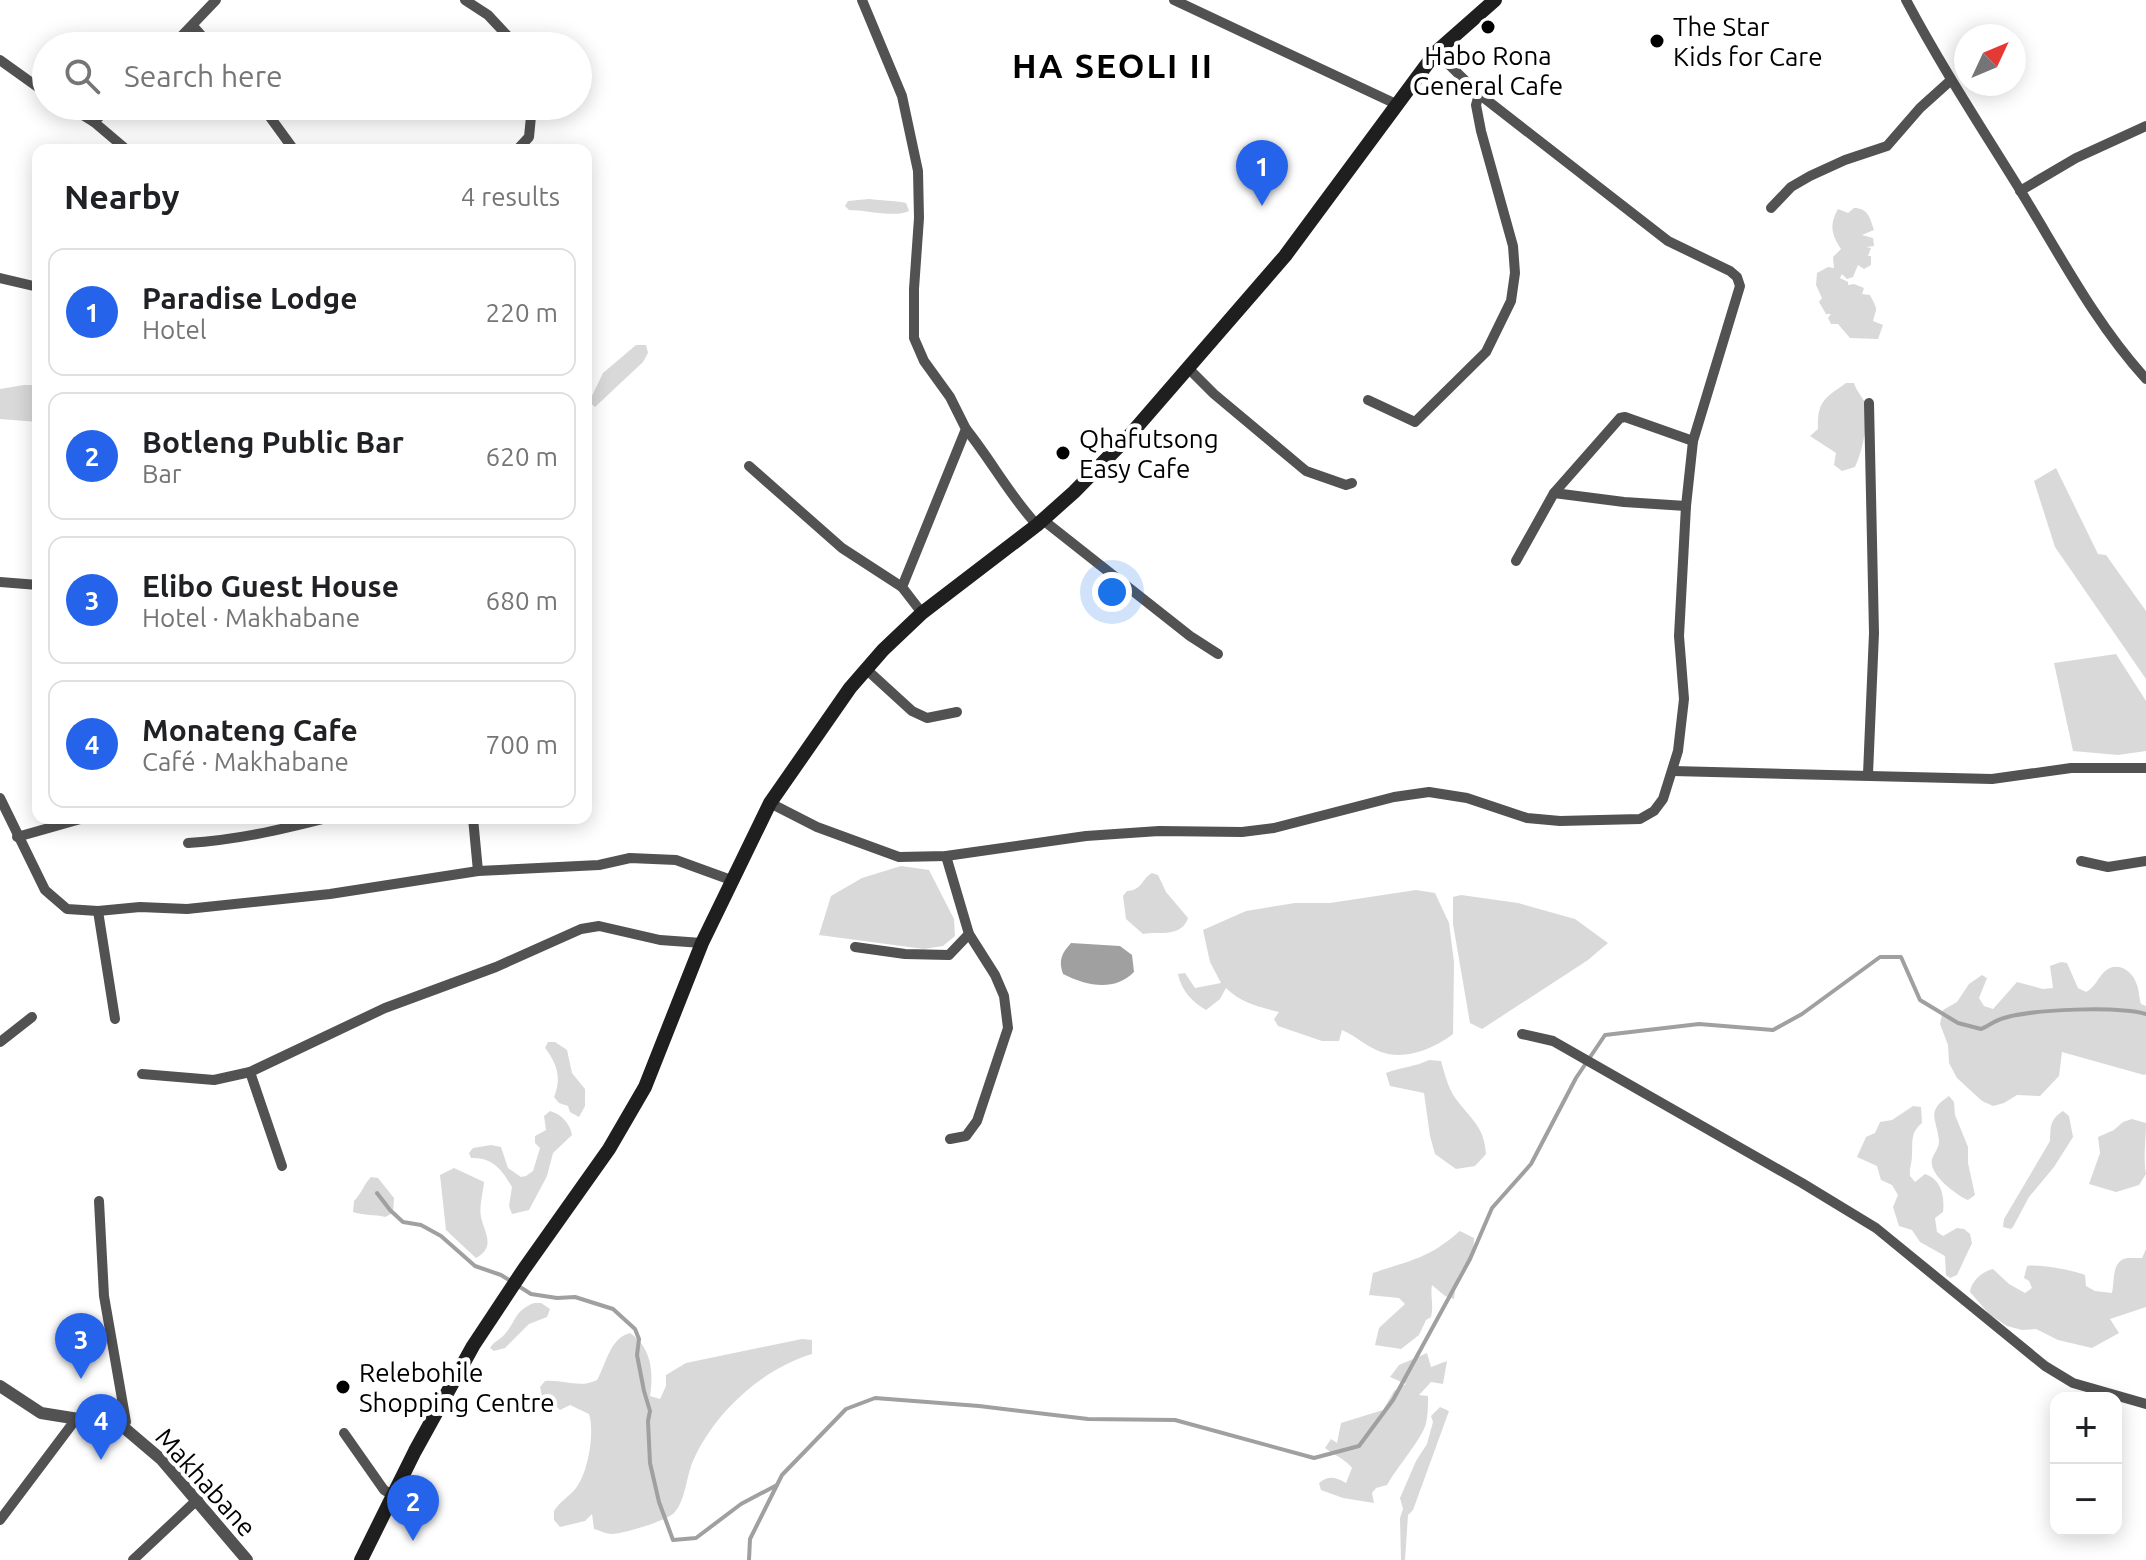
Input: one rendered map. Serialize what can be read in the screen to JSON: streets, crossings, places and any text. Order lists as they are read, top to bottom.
{
  "streets": {
    "street": ["Makhabane"]
  },
  "districts": ["HA SEOLI II"],
  "places": [
    "Habo Rona General Cafe",
    "The Star Kids for Care",
    "Qhafutsong Easy Cafe",
    "Relebohile Shopping Centre"
  ],
  "north": "top right",
  "page": {
    "search": "Search here",
    "pins": [
      "1",
      "3",
      "4",
      "2"
    ],
    "heading": ["Nearby", "4 results"],
    "list": [
      {
        "mark": "1",
        "name": "Paradise Lodge",
        "note": "Hotel",
        "value": "220 m"
      },
      {
        "mark": "2",
        "name": "Botleng Public Bar",
        "note": "Bar",
        "value": "620 m"
      },
      {
        "mark": "3",
        "name": "Elibo Guest House",
        "note": "Hotel · Makhabane",
        "value": "680 m"
      },
      {
        "mark": "4",
        "name": "Monateng Cafe",
        "note": "Café · Makhabane",
        "value": "700 m"
      }
    ],
    "map_buttons": ["+", "−"]
  }
}
